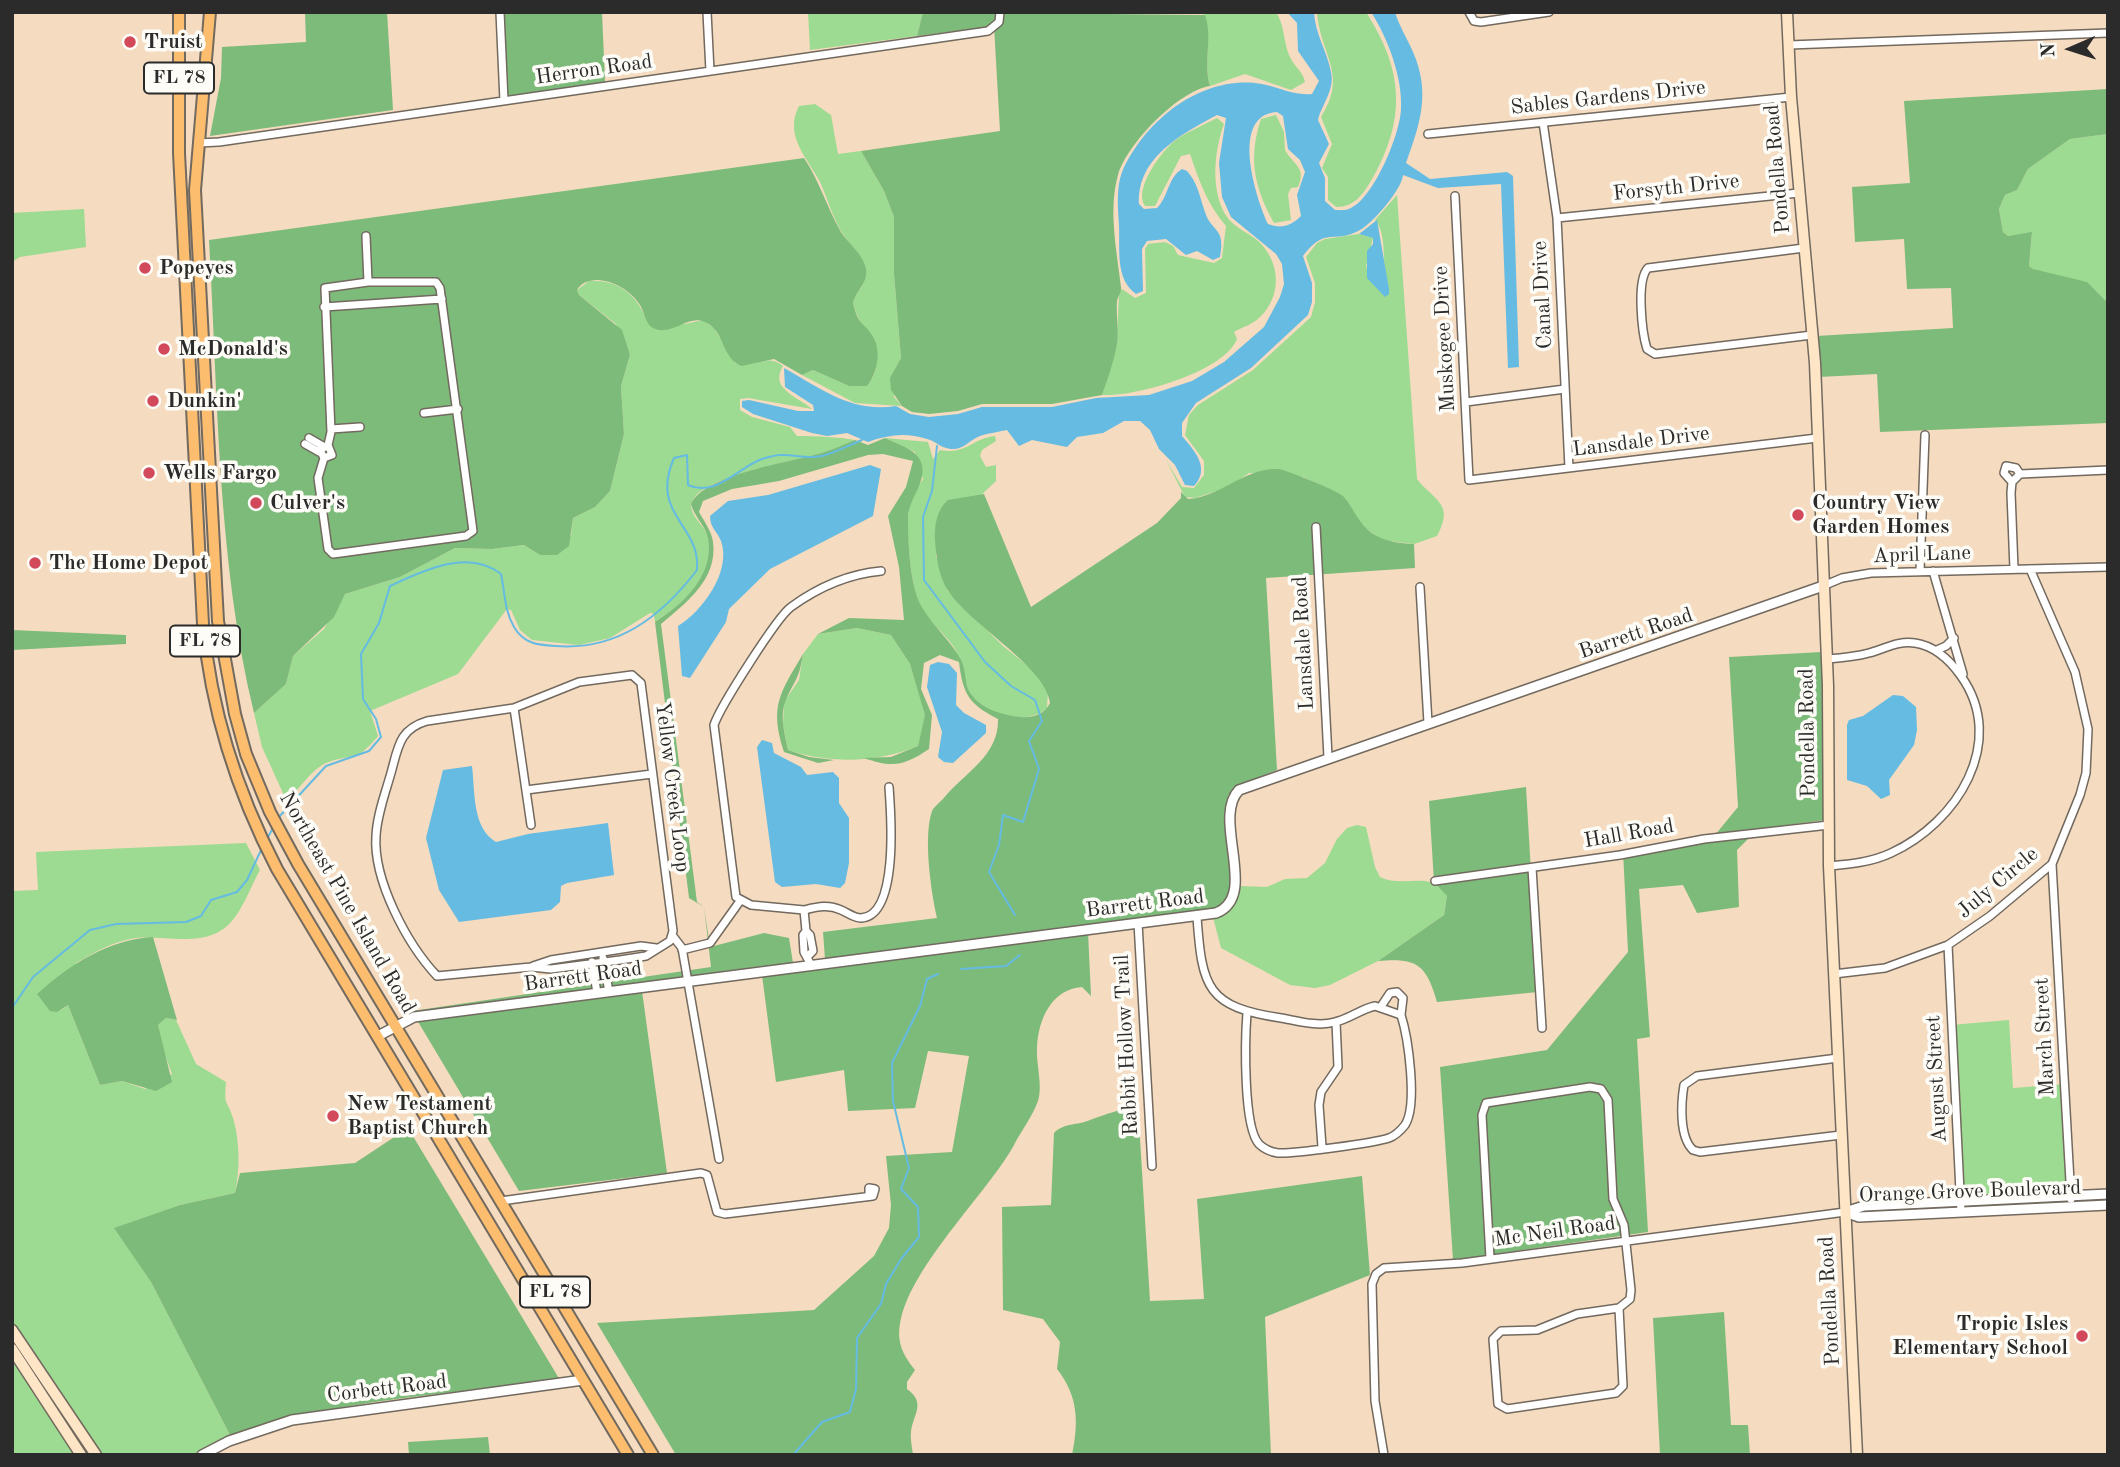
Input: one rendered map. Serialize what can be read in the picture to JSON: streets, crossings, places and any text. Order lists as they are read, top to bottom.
{
  "streets": {
    "main road": ["FL 78", "Pondella Road", "Northeast Pine Island Road"],
    "street": [
      "Herron Road",
      "Sables Gardens Drive",
      "Forsyth Drive",
      "Canal Drive",
      "Muskogee Drive",
      "Lansdale Drive",
      "April Lane",
      "Barrett Road",
      "Lansdale Road",
      "Yellow Creek Loop",
      "Hall Road",
      "July Circle",
      "March Street",
      "Rabbit Hollow Trail",
      "August Street",
      "Orange Grove Boulevard",
      "Mc Neil Road",
      "Corbett Road"
    ]
  },
  "crossings": [
    ["Herron Road", "Northeast Pine Island Road"],
    ["Sables Gardens Drive", "Pondella Road"],
    ["Sables Gardens Drive", "Canal Drive"],
    ["Pondella Road", "Forsyth Drive"],
    ["Pondella Road", "Lansdale Drive"],
    ["Pondella Road", "April Lane"],
    ["Pondella Road", "Barrett Road"],
    ["Pondella Road", "Hall Road"],
    ["Pondella Road", "July Circle"],
    ["Pondella Road", "Orange Grove Boulevard"],
    ["Pondella Road", "Mc Neil Road"],
    ["Forsyth Drive", "Canal Drive"],
    ["Canal Drive", "Lansdale Drive"],
    ["Muskogee Drive", "Lansdale Drive"],
    ["April Lane", "Barrett Road"],
    ["April Lane", "July Circle"],
    ["Barrett Road", "Lansdale Road"],
    ["Barrett Road", "Northeast Pine Island Road"],
    ["Barrett Road", "Rabbit Hollow Trail"],
    ["July Circle", "March Street"],
    ["July Circle", "August Street"],
    ["Northeast Pine Island Road", "Corbett Road"],
    ["March Street", "Orange Grove Boulevard"],
    ["August Street", "Orange Grove Boulevard"],
    ["Orange Grove Boulevard", "Mc Neil Road"]
  ],
  "places": [
    "Truist",
    "Popeyes",
    "McDonald's",
    "Dunkin'",
    "Wells Fargo",
    "Culver's",
    "Country View Garden Homes",
    "The Home Depot",
    "New Testament Baptist Church",
    "Tropic Isles Elementary School"
  ],
  "north": "left"
}
